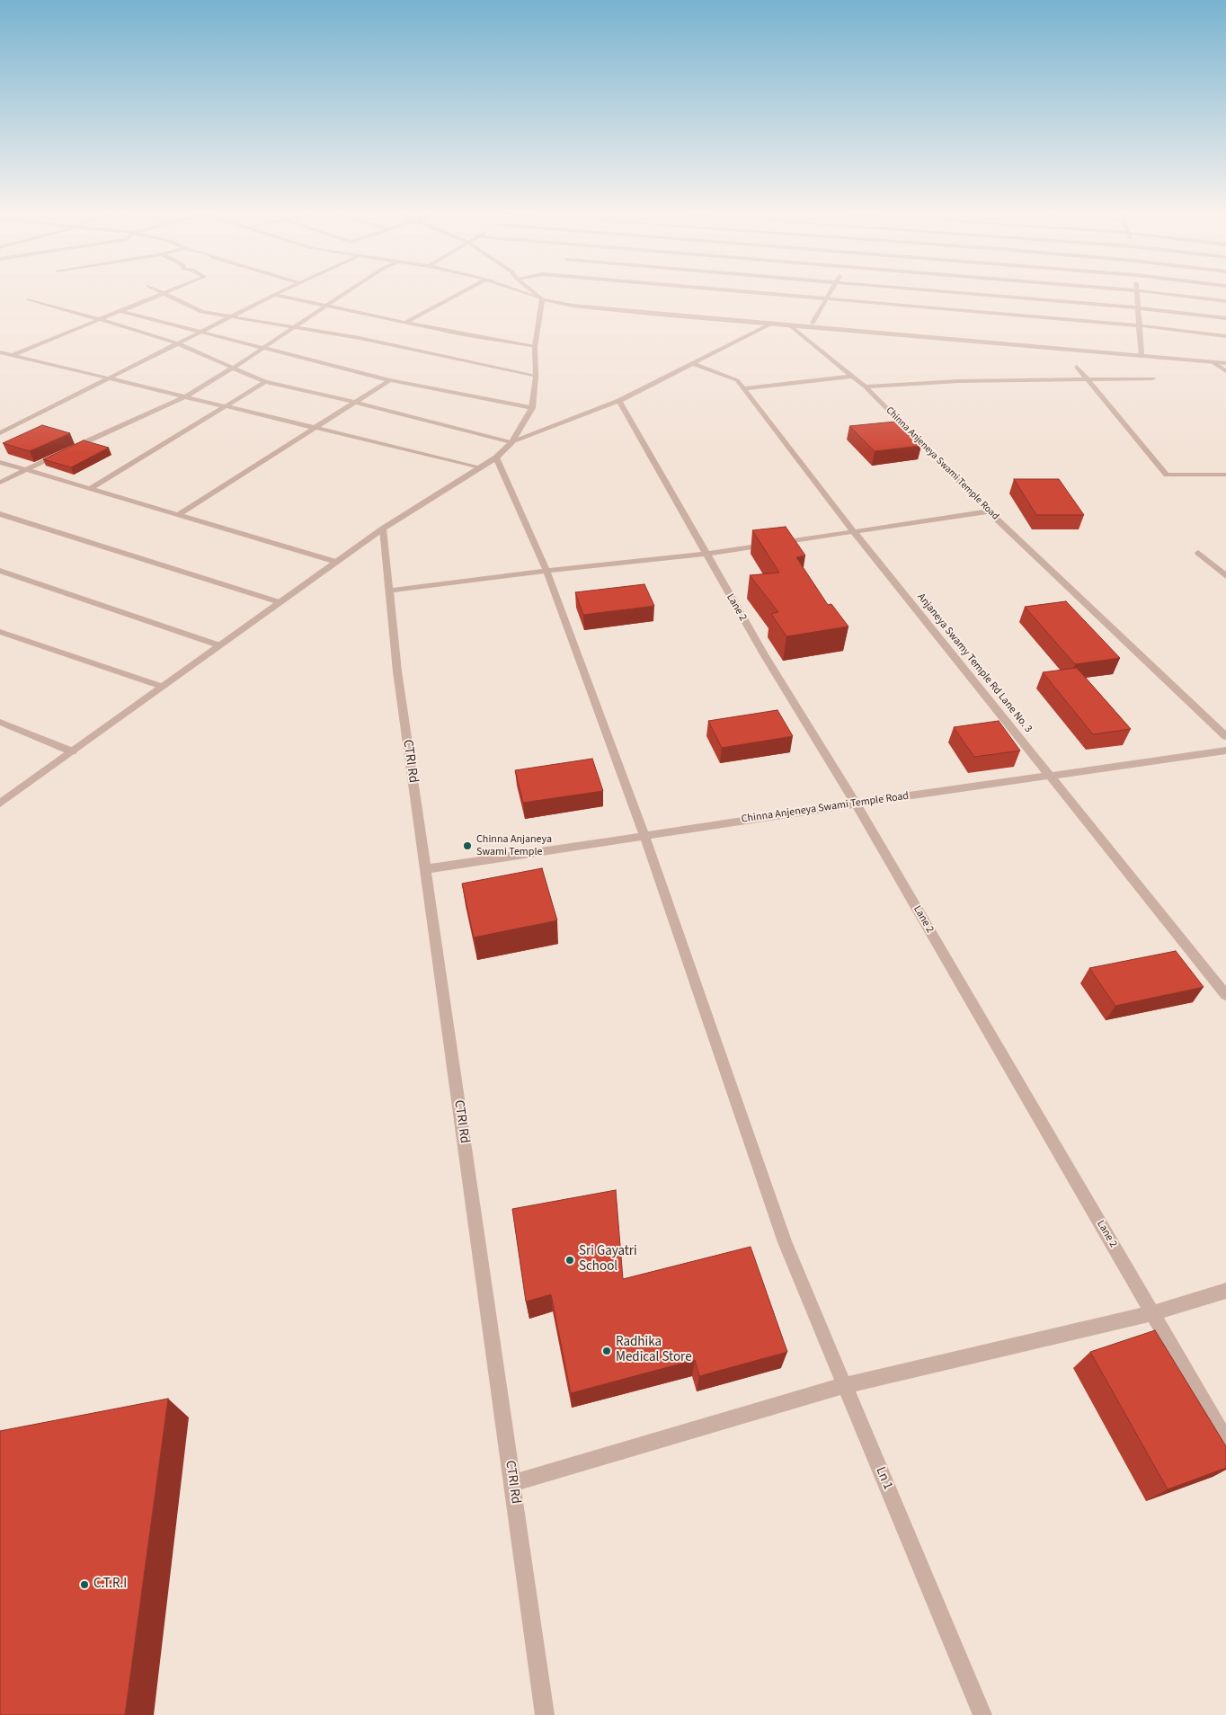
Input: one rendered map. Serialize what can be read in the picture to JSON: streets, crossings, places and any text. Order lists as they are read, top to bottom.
{
  "streets": {
    "street": [
      "Chinna Anjeneya Swami Temple Road",
      "Lane 2",
      "Anjaneya Swamy Temple Rd Lane No. 3",
      "CTRI Rd",
      "Ln 1"
    ]
  },
  "crossings": [
    ["Chinna Anjeneya Swami Temple Road", "Lane 2"],
    ["Chinna Anjeneya Swami Temple Road", "Anjaneya Swamy Temple Rd Lane No. 3"],
    ["Chinna Anjeneya Swami Temple Road", "CTRI Rd"],
    ["Chinna Anjeneya Swami Temple Road", "Ln 1"]
  ],
  "places": [
    "Chinna Anjaneya Swami Temple",
    "Sri Gayatri School",
    "Radhika Medical Store",
    "C.T.R.I"
  ]
}
